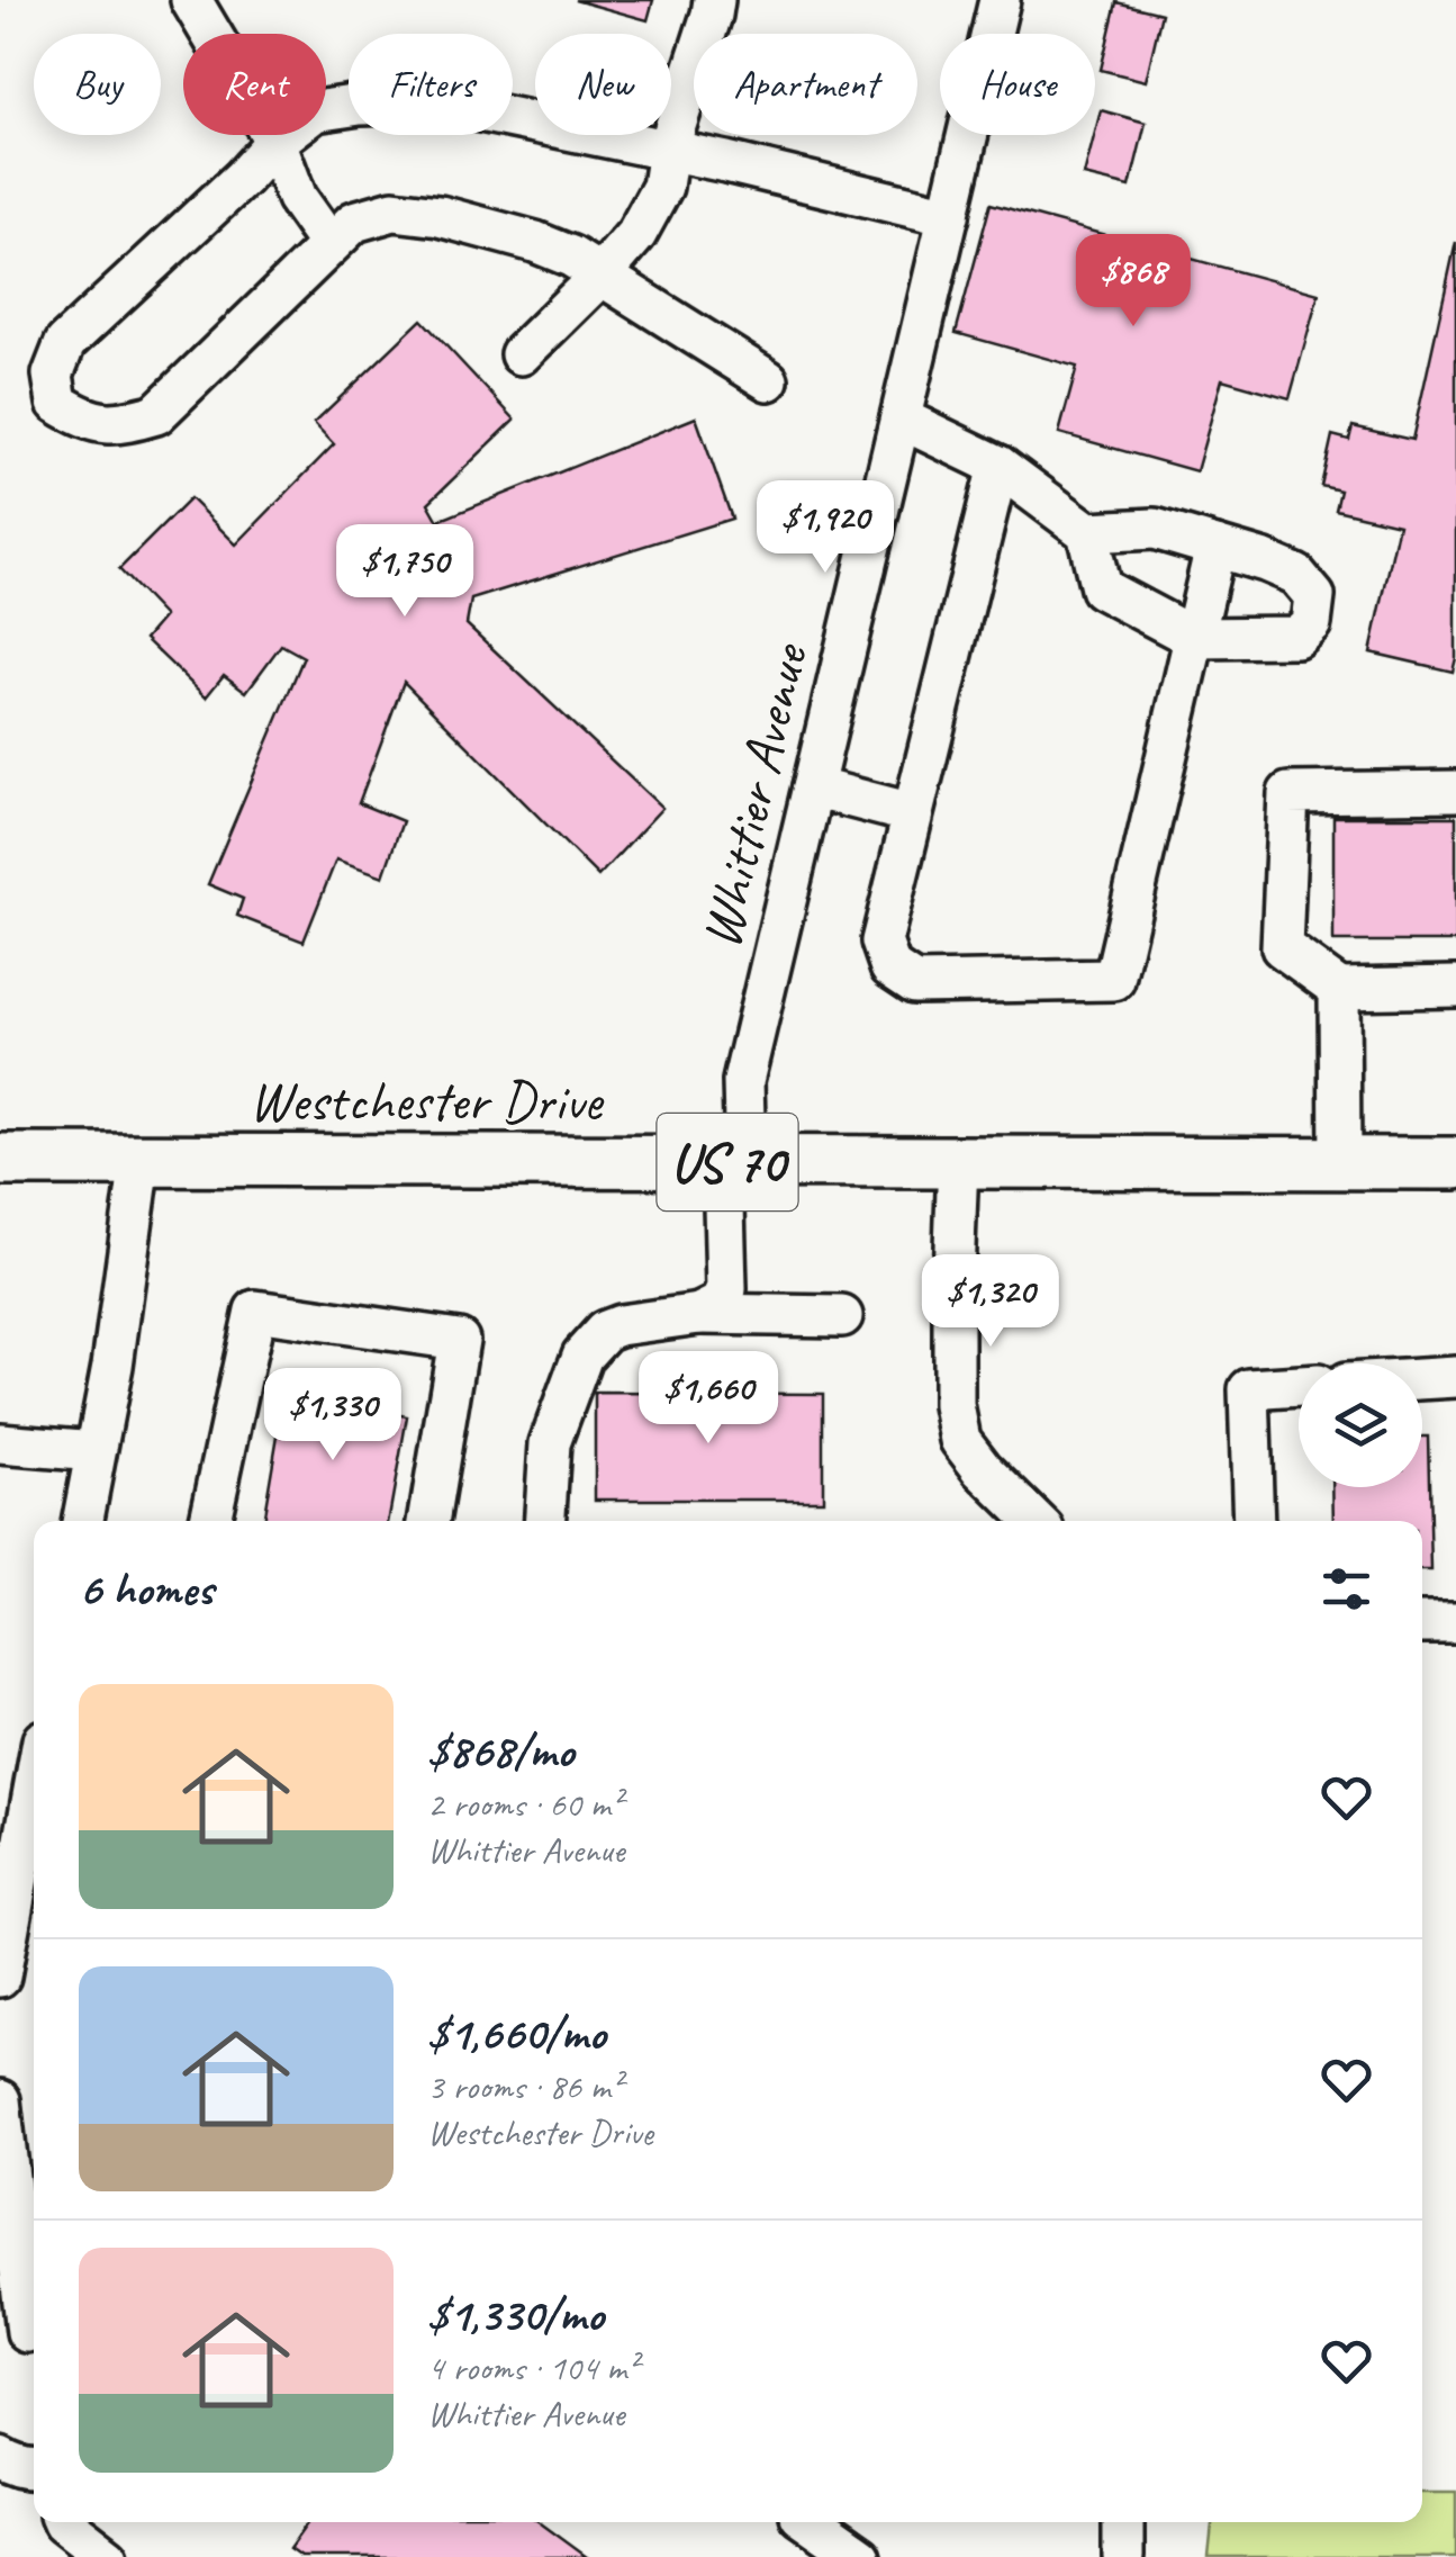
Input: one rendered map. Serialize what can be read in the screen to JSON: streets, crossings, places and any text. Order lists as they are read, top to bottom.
{
  "streets": {
    "main road": ["Westchester Drive", "US 70"],
    "street": ["Whittier Avenue"]
  },
  "crossings": [
    ["Whittier Avenue", "Westchester Drive"]
  ],
  "page": {
    "chip": [
      "Buy",
      "Rent",
      "Filters",
      "New",
      "Apartment",
      "House"
    ],
    "price": [
      "$868",
      "$1,920",
      "$1,750",
      "$1,320",
      "$1,660",
      "$1,330"
    ],
    "heading": "6 homes",
    "list": [
      {
        "name": "$868/mo",
        "note": "2 rooms · 60 m² · Whittier Avenue"
      },
      {
        "name": "$1,660/mo",
        "note": "3 rooms · 86 m² · Westchester Drive"
      },
      {
        "name": "$1,330/mo",
        "note": "4 rooms · 104 m² · Whittier Avenue"
      }
    ]
  }
}
